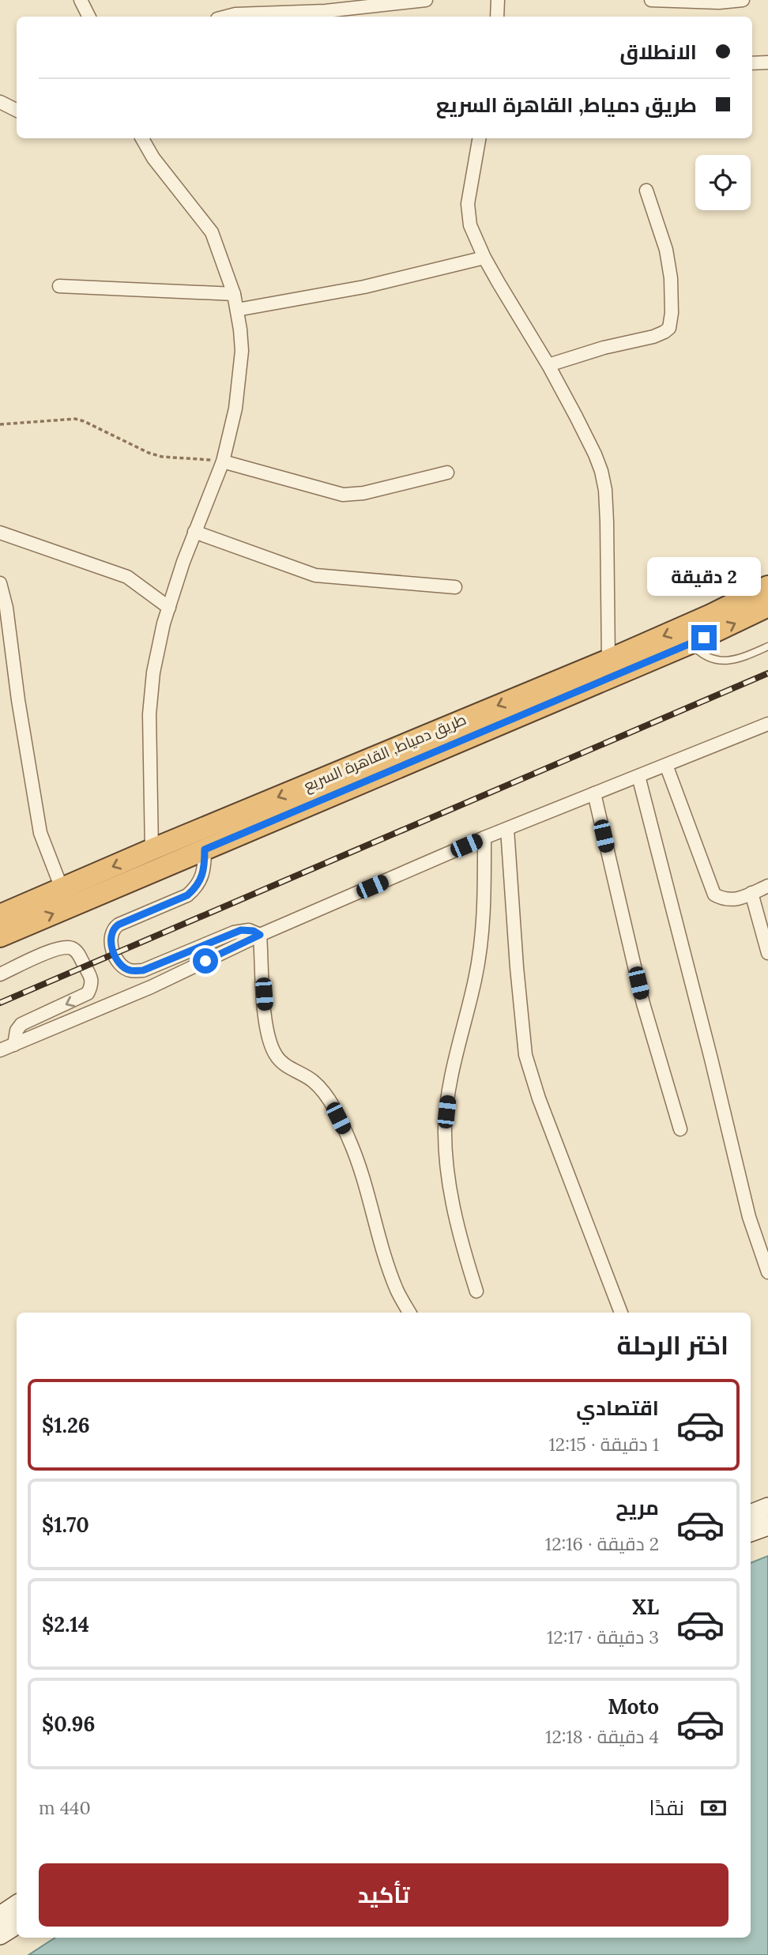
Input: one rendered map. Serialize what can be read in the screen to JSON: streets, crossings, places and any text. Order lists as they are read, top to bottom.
{
  "streets": {
    "highway": ["طريق دمياط, القاهرة السريع"]
  },
  "page": {
    "banner": ["الانطلاق", "طريق دمياط, القاهرة السريع"],
    "bubble": "2 دقيقة",
    "heading": "اختر الرحلة",
    "list": [
      {
        "name": "اقتصادي",
        "note": "1 دقيقة · 12:15",
        "value": "$1.26"
      },
      {
        "name": "مريح",
        "note": "2 دقيقة · 12:16",
        "value": "$1.70"
      },
      {
        "name": "XL",
        "note": "3 دقيقة · 12:17",
        "value": "$2.14"
      },
      {
        "name": "Moto",
        "note": "4 دقيقة · 12:18",
        "value": "$0.96"
      }
    ],
    "pay": ["نقدًا", "440 m"],
    "buttons": "تأكيد"
  }
}
